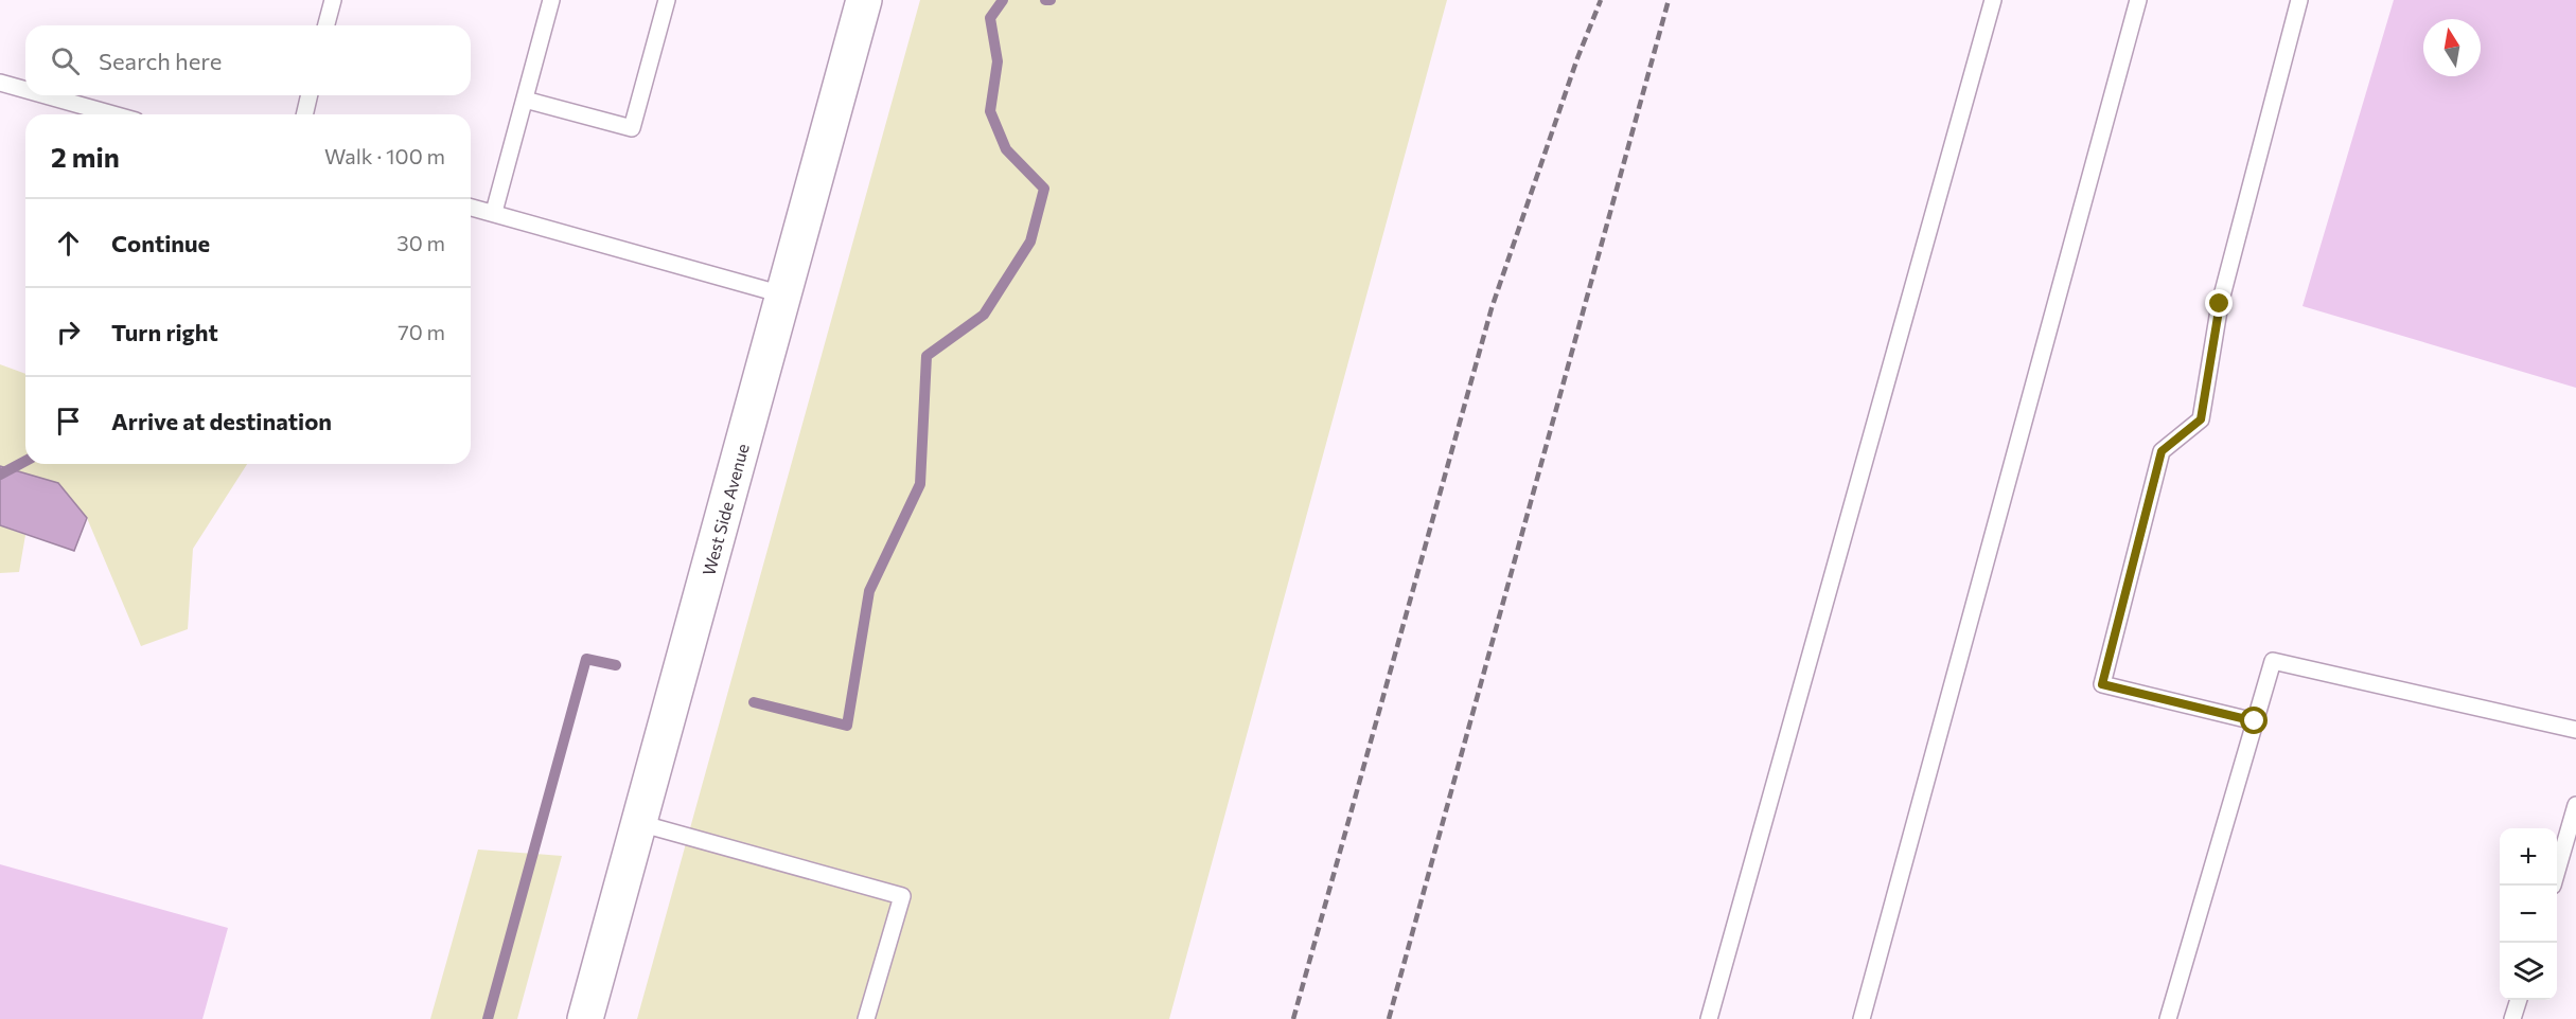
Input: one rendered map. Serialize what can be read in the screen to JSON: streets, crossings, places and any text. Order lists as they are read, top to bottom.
{
  "streets": {
    "street": ["West Side Avenue"]
  },
  "north": "top",
  "page": {
    "search": "Search here",
    "heading": ["2 min", "Walk · 100 m"],
    "list": [
      ["Continue", "30 m"],
      ["Turn right", "70 m"],
      "Arrive at destination"
    ],
    "map_buttons": ["+", "−"]
  }
}
